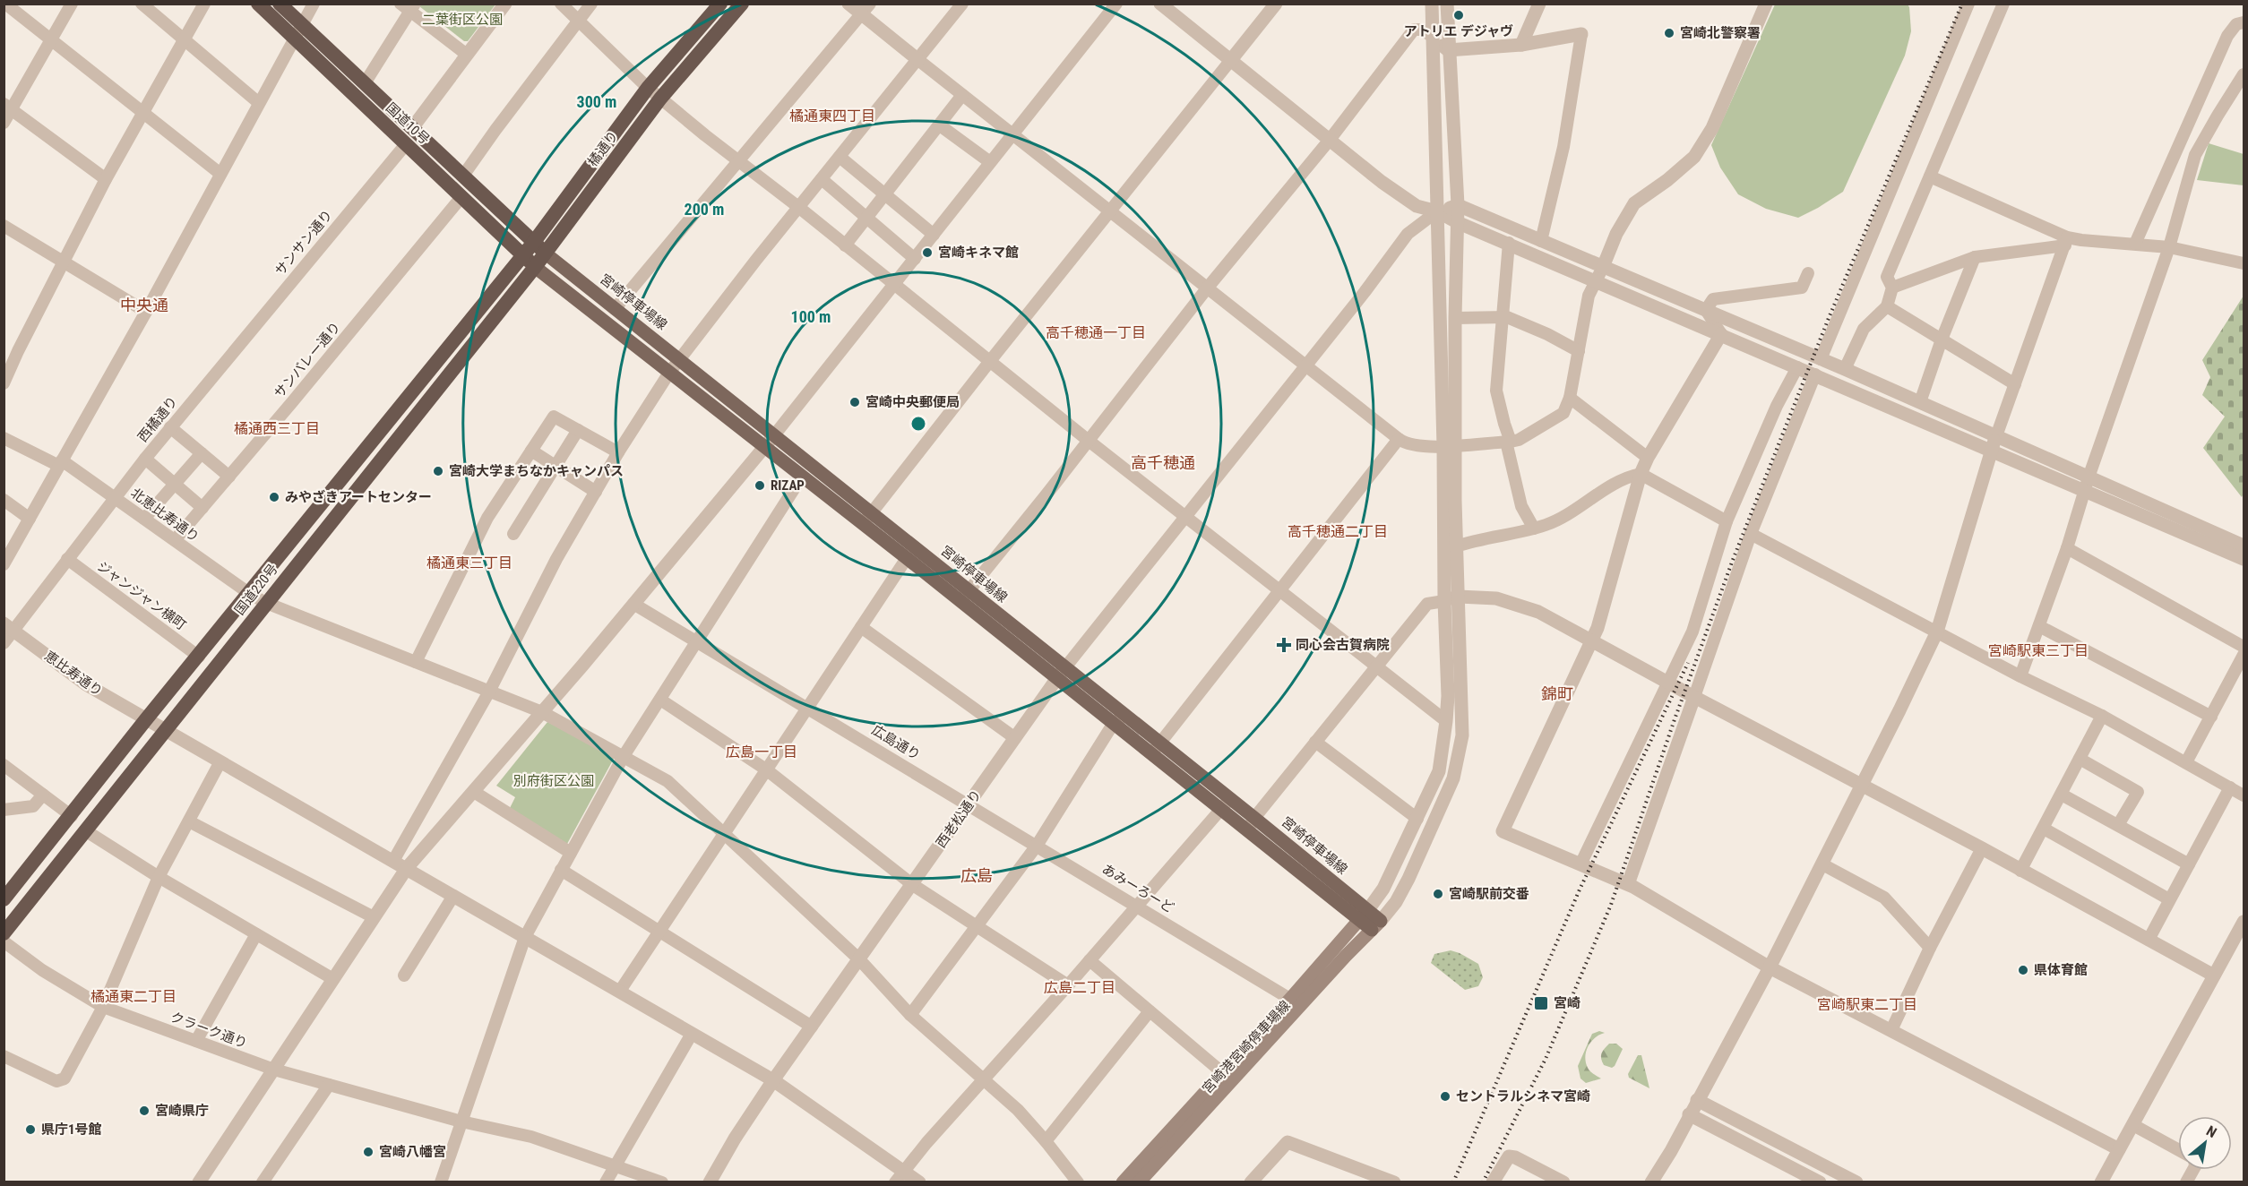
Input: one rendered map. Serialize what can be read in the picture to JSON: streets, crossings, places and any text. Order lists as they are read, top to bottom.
{
  "streets": {
    "highway": ["国道10号", "橘通り", "国道220号"],
    "main road": ["宮崎停車場線", "宮崎港宮崎停車場線"],
    "street": [
      "サンサン通り",
      "サンバレー通り",
      "西橘通り",
      "北恵比寿通り",
      "ジャンジャン横町",
      "恵比寿通り",
      "広島通り",
      "西老松通り",
      "あみーろーど",
      "クラーク通り"
    ]
  },
  "crossings": [
    ["国道10号", "橘通り"],
    ["国道10号", "サンサン通り"],
    ["国道10号", "宮崎停車場線"],
    ["国道10号", "サンバレー通り"],
    ["国道10号", "国道220号"],
    ["橘通り", "宮崎停車場線"],
    ["橘通り", "国道220号"],
    ["サンサン通り", "西橘通り"],
    ["宮崎停車場線", "国道220号"],
    ["宮崎停車場線", "西老松通り"],
    ["宮崎停車場線", "宮崎港宮崎停車場線"],
    ["サンバレー通り", "北恵比寿通り"],
    ["西橘通り", "北恵比寿通り"],
    ["西橘通り", "ジャンジャン横町"],
    ["西橘通り", "恵比寿通り"],
    ["北恵比寿通り", "国道220号"],
    ["北恵比寿通り", "西老松通り"],
    ["国道220号", "ジャンジャン横町"],
    ["国道220号", "恵比寿通り"],
    ["恵比寿通り", "西老松通り"],
    ["広島通り", "西老松通り"],
    ["広島通り", "あみーろーど"],
    ["西老松通り", "あみーろーど"],
    ["あみーろーど", "宮崎港宮崎停車場線"]
  ],
  "districts": [
    "橘通東四丁目",
    "中央通",
    "高千穂通一丁目",
    "橘通西三丁目",
    "高千穂通",
    "高千穂通二丁目",
    "橘通東三丁目",
    "宮崎駅東三丁目",
    "錦町",
    "広島一丁目",
    "広島",
    "広島二丁目",
    "橘通東二丁目",
    "宮崎駅東二丁目"
  ],
  "parks": ["二葉街区公園", "別府街区公園"],
  "places": {
    "other": [
      "アトリエ デジャヴ",
      "宮崎北警察署",
      "宮崎キネマ館",
      "宮崎中央郵便局",
      "宮崎大学まちなかキャンパス",
      "RIZAP",
      "みやざきアートセンター",
      "宮崎駅前交番",
      "県体育館",
      "セントラルシネマ宮崎",
      "宮崎県庁",
      "県庁1号館",
      "宮崎八幡宮"
    ],
    "health": ["同心会古賀病院"],
    "transit": ["宮崎"]
  },
  "north": "top right",
  "rings": ["300 m", "200 m", "100 m"]
}
